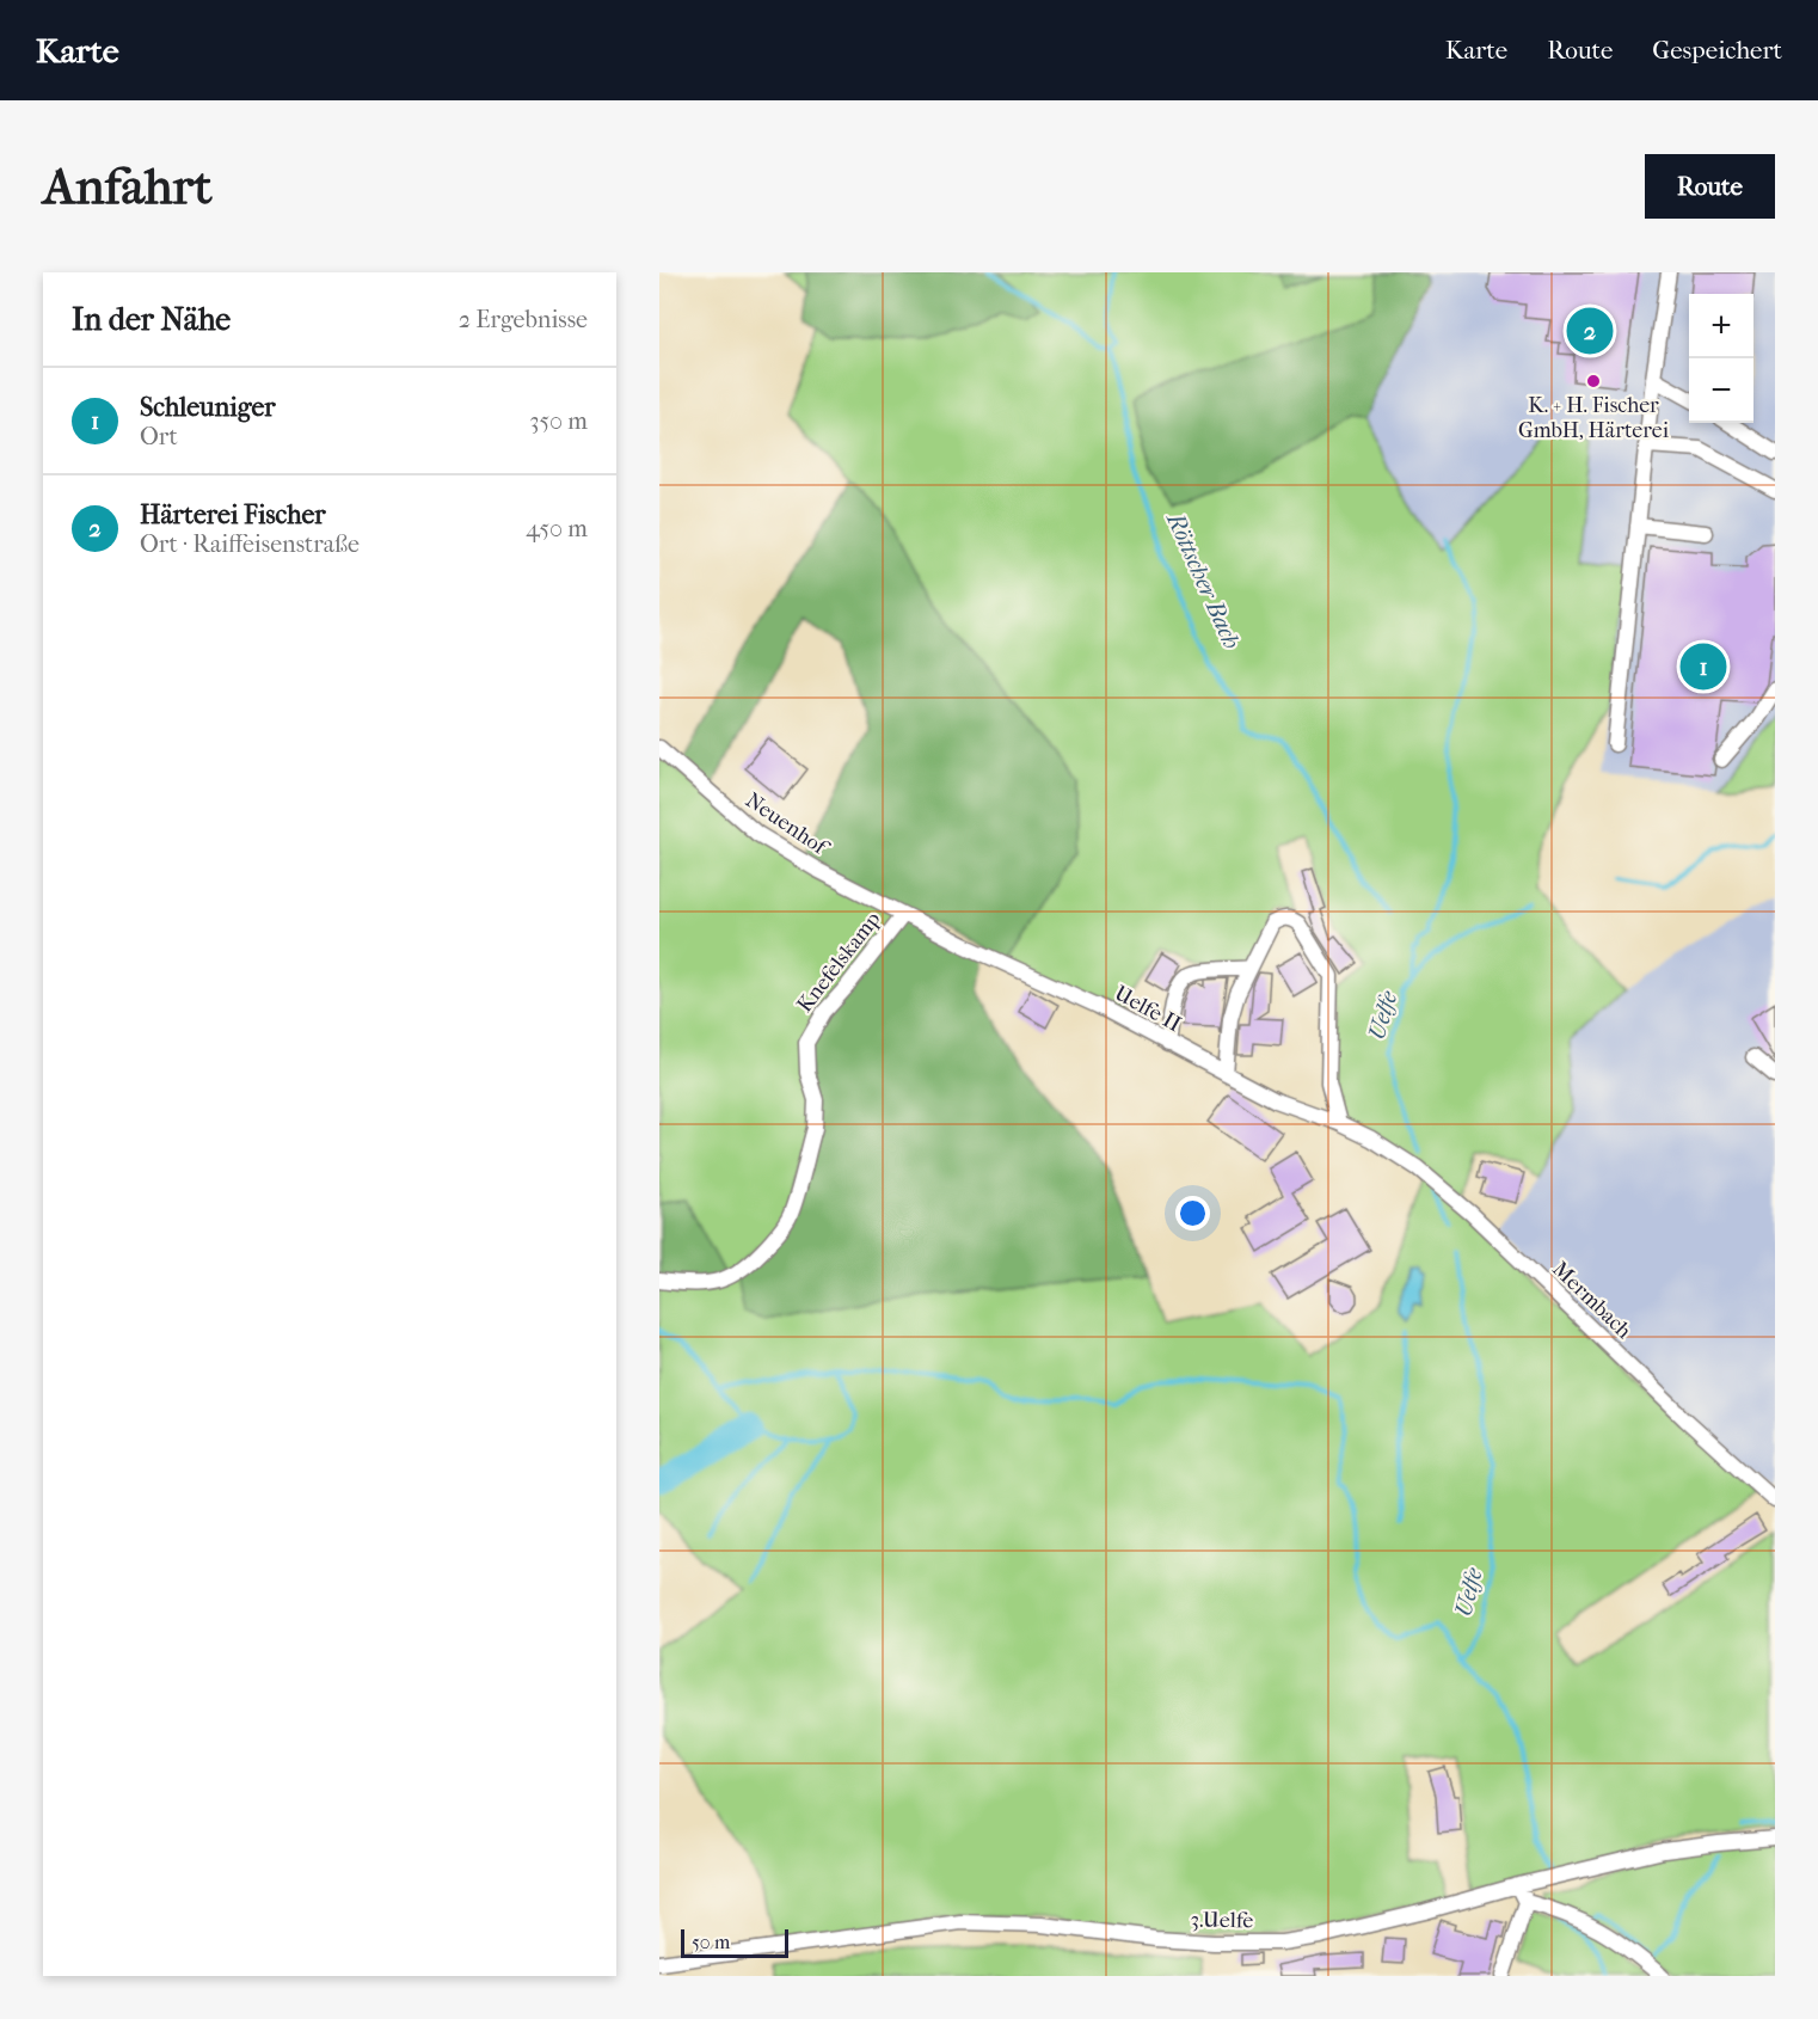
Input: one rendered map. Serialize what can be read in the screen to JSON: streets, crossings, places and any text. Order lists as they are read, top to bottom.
{
  "streets": {
    "street": [
      "Neuenhof",
      "Knefelskamp",
      "Uelfe II",
      "Mermbach",
      "3.Uelfe"
    ]
  },
  "crossings": [
    ["Neuenhof", "Knefelskamp"],
    ["Neuenhof", "Uelfe II"],
    ["Knefelskamp", "Uelfe II"],
    ["Uelfe II", "Mermbach"]
  ],
  "water": ["Röttscher Bach", "Uelfe"],
  "places": ["K. + H. Fischer GmbH, Härterei"],
  "scale_bar": "50 m",
  "page": {
    "header": "Karte",
    "nav": ["Karte", "Route", "Gespeichert"],
    "buttons": "Route",
    "title": "Anfahrt",
    "heading": ["In der Nähe", "2 Ergebnisse"],
    "map_buttons": ["+", "−"],
    "pins": ["2", "1"],
    "list": [
      {
        "mark": "1",
        "name": "Schleuniger",
        "note": "Ort",
        "value": "350 m"
      },
      {
        "mark": "2",
        "name": "Härterei Fischer",
        "note": "Ort · Raiffeisenstraße",
        "value": "450 m"
      }
    ],
    "scale": "50 m"
  }
}
